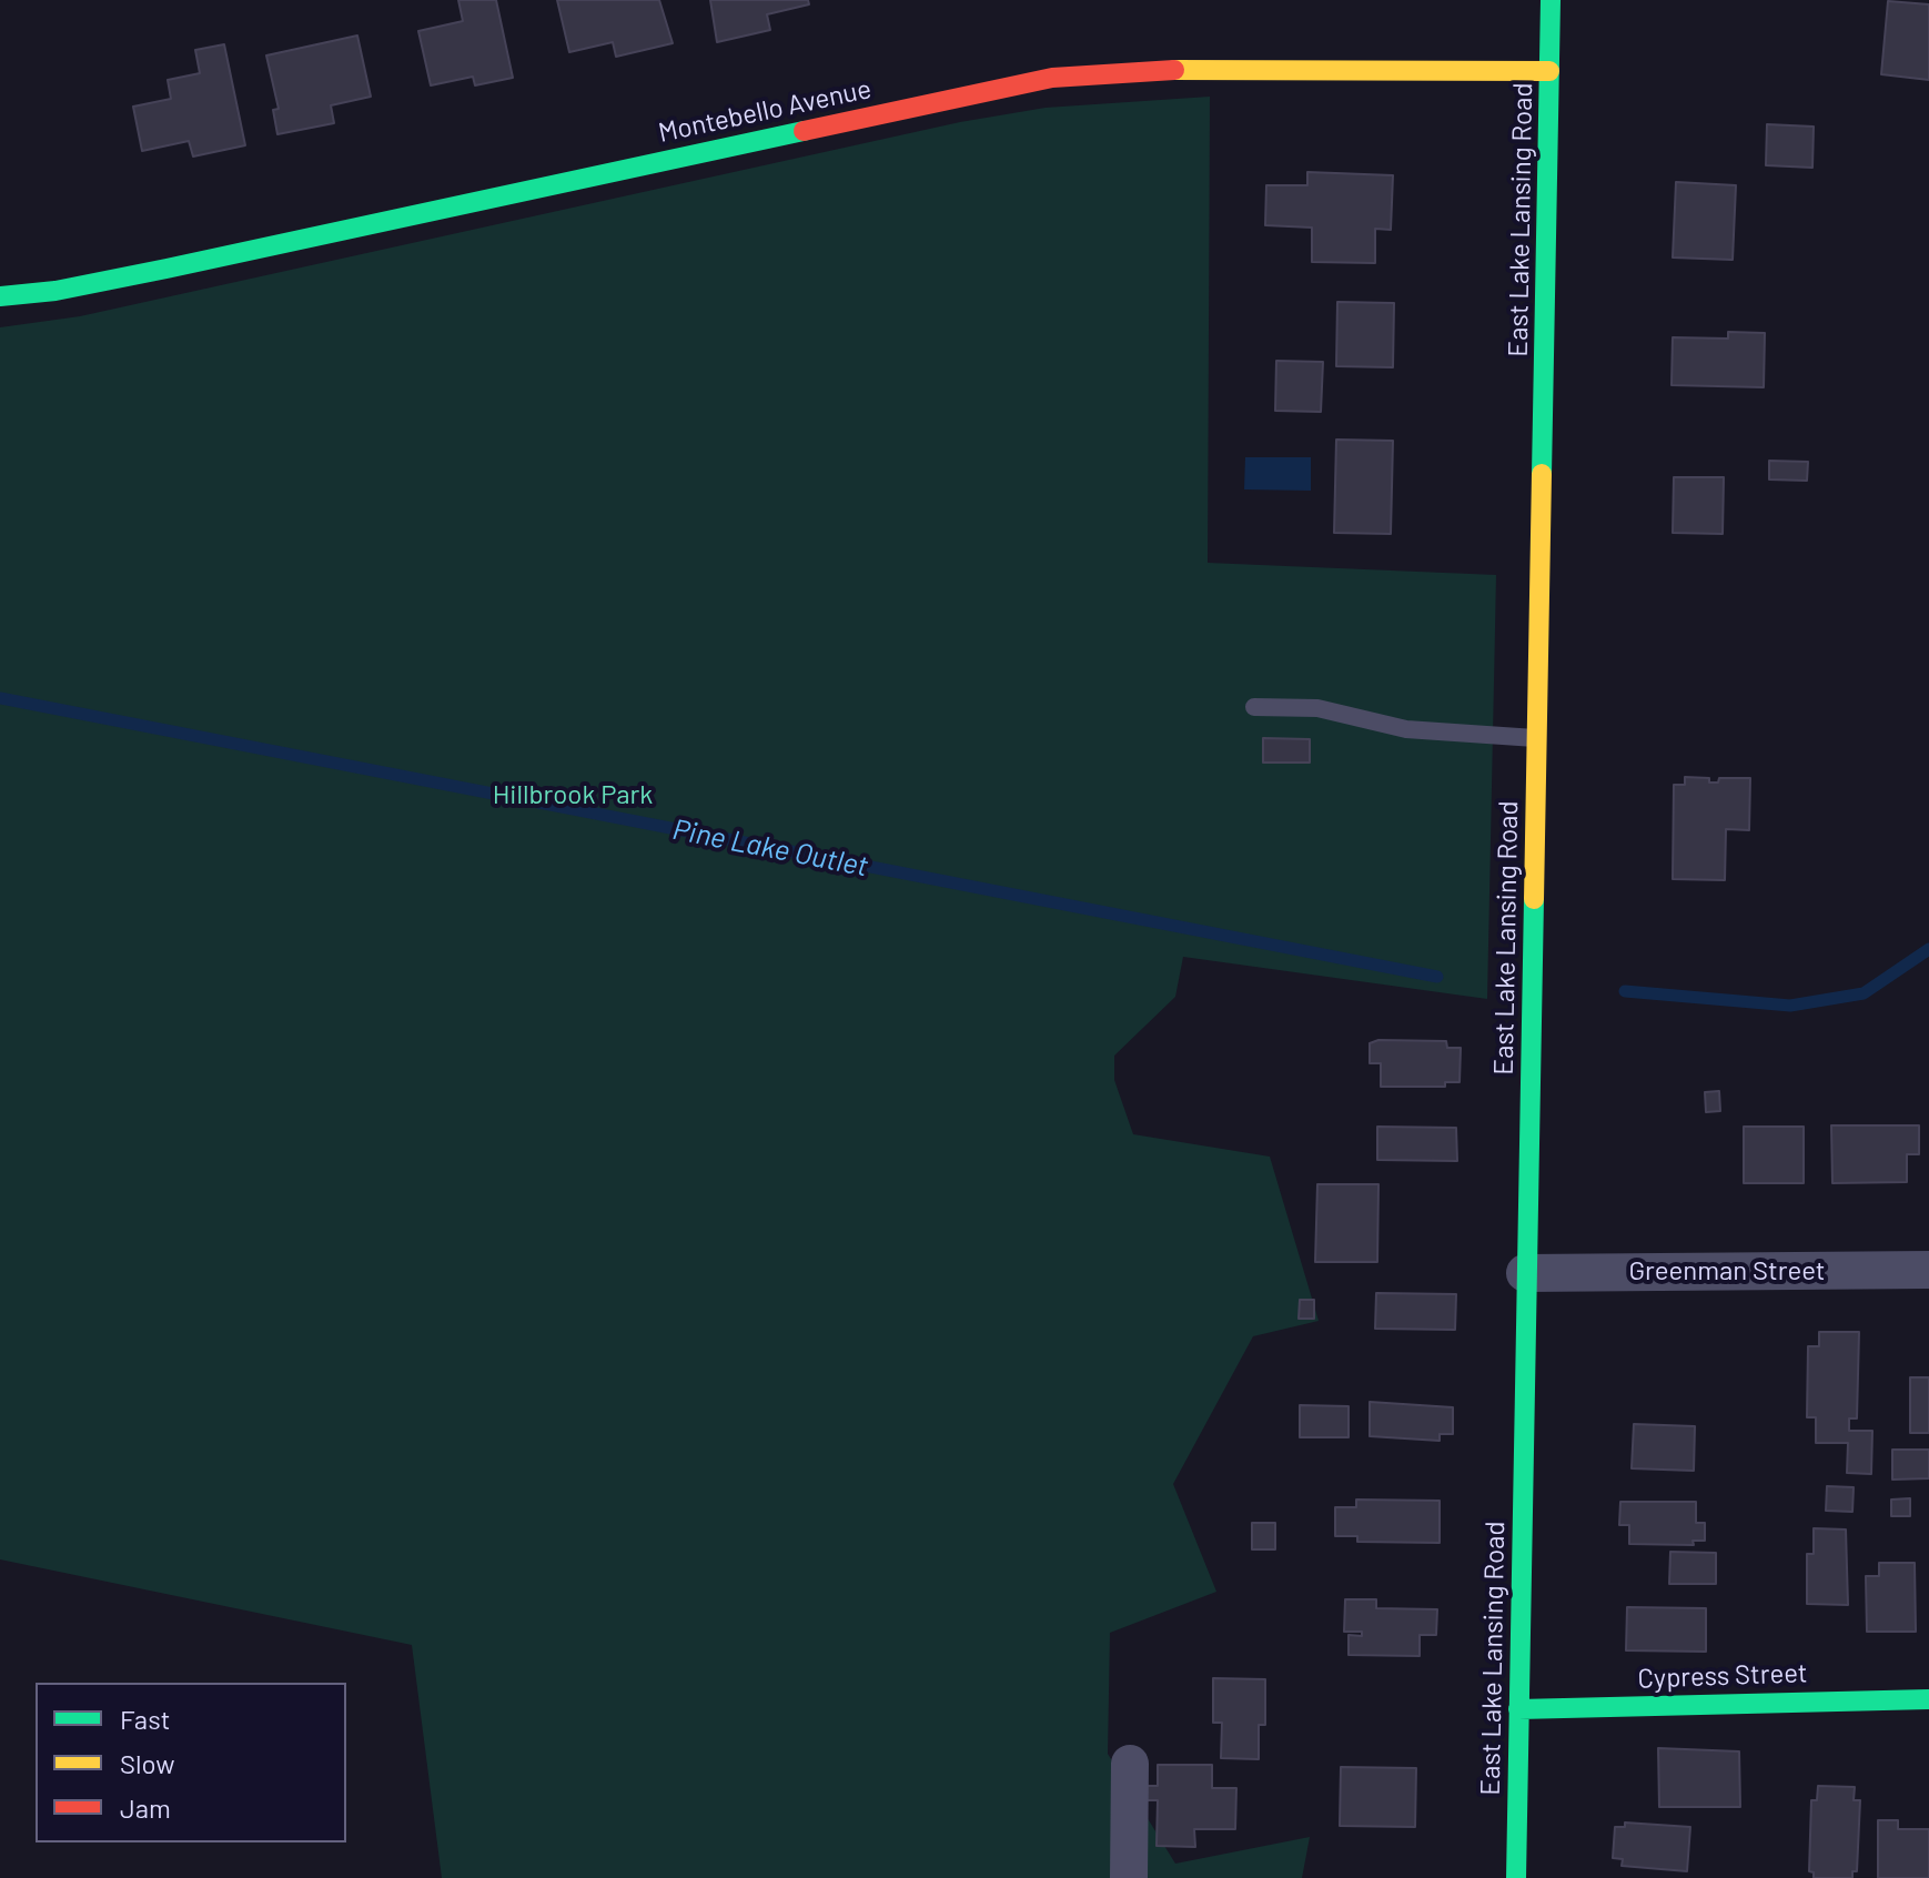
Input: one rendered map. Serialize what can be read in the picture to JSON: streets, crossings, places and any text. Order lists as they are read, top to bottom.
{
  "streets": {
    "street": [
      "Montebello Avenue",
      "East Lake Lansing Road",
      "Greenman Street",
      "Cypress Street"
    ]
  },
  "crossings": [
    ["Montebello Avenue", "East Lake Lansing Road"],
    ["East Lake Lansing Road", "Greenman Street"],
    ["East Lake Lansing Road", "Cypress Street"]
  ],
  "water": ["Pine Lake Outlet"],
  "parks": ["Hillbrook Park"],
  "legend": ["Fast", "Slow", "Jam"]
}
